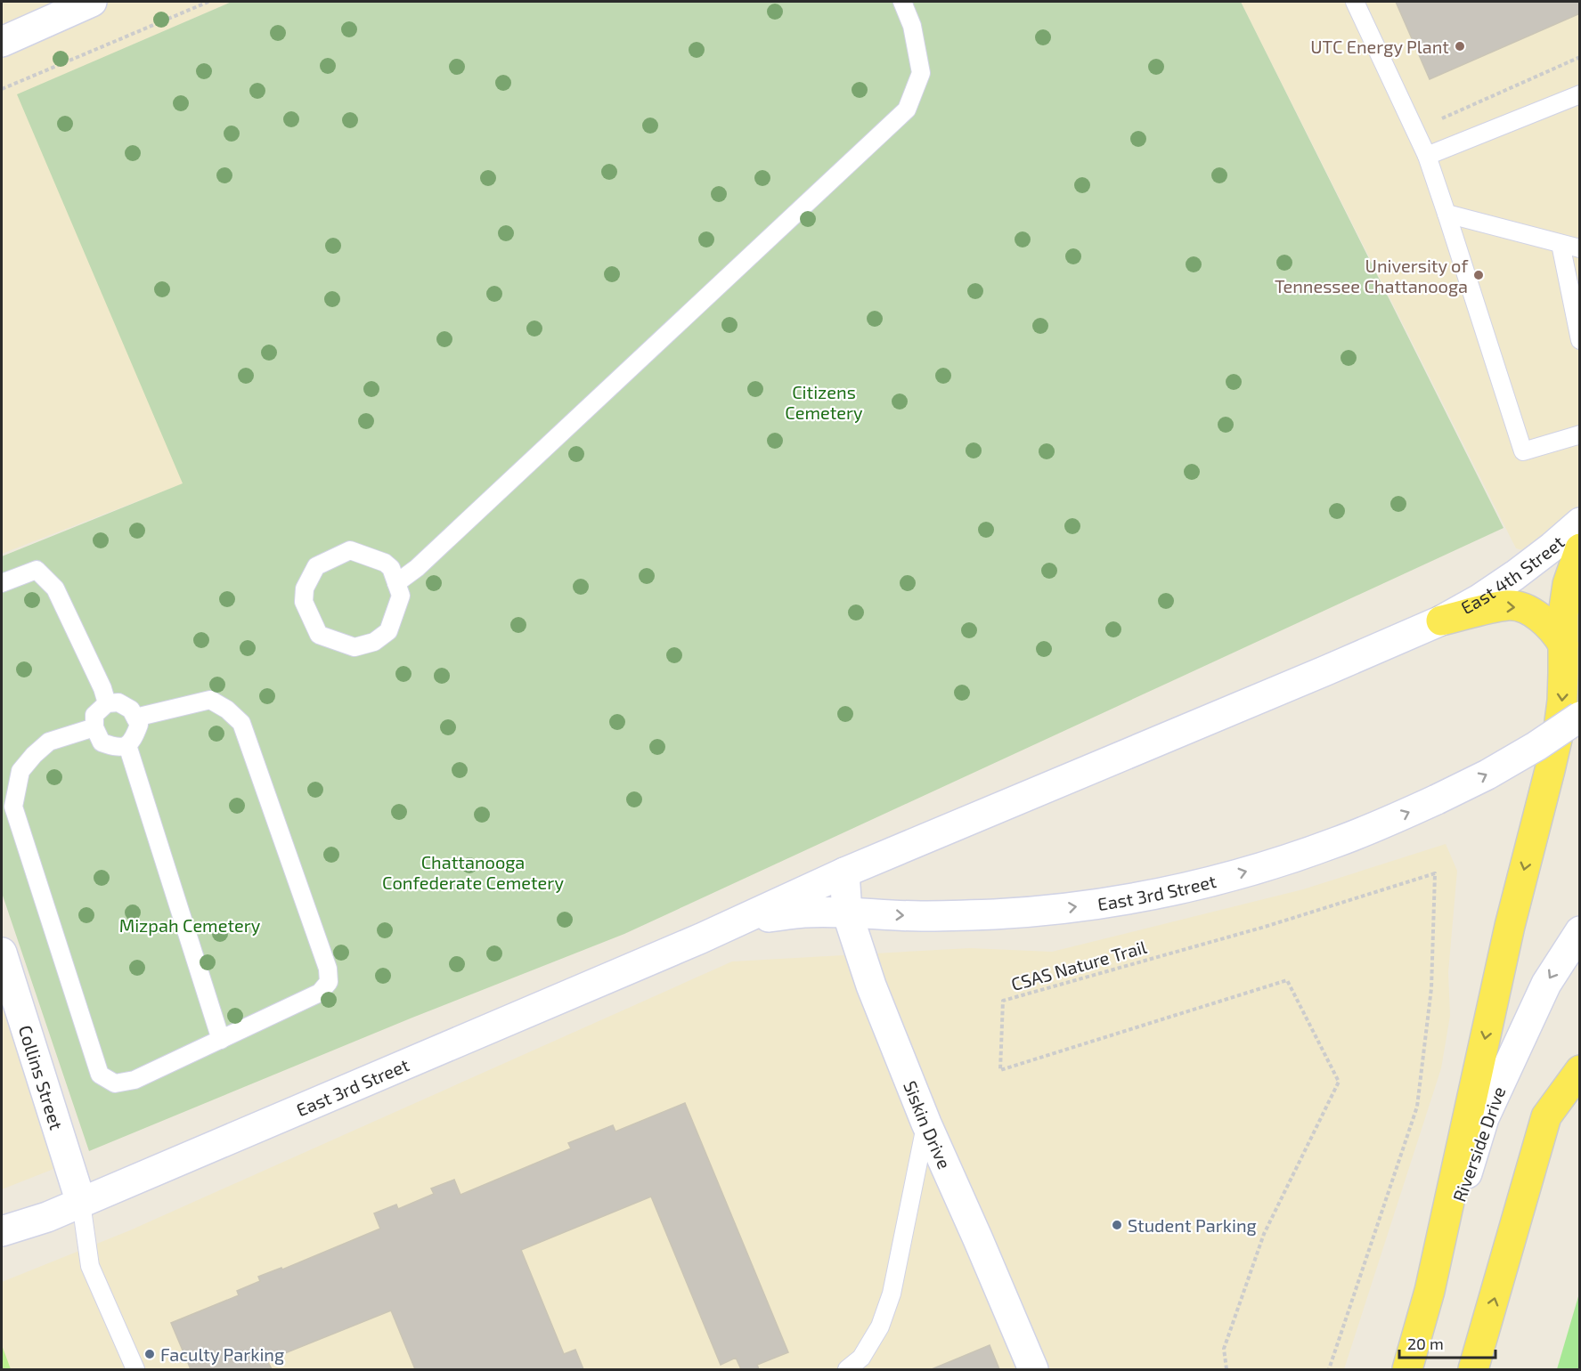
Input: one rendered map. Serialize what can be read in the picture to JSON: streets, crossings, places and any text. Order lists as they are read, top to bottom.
{
  "streets": {
    "main road": [
      "East 4th Street",
      "East 3rd Street",
      "Collins Street",
      "Siskin Drive",
      "Riverside Drive"
    ],
    "path": ["CSAS Nature Trail"]
  },
  "crossings": [
    ["East 4th Street", "East 3rd Street"],
    ["East 3rd Street", "Collins Street"],
    ["East 3rd Street", "Siskin Drive"]
  ],
  "parks": ["Citizens Cemetery", "Chattanooga Confederate Cemetery", "Mizpah Cemetery"],
  "places": [
    "UTC Energy Plant",
    "University of Tennessee Chattanooga",
    "Student Parking",
    "Faculty Parking"
  ],
  "scale_bar": "20 m"
}
